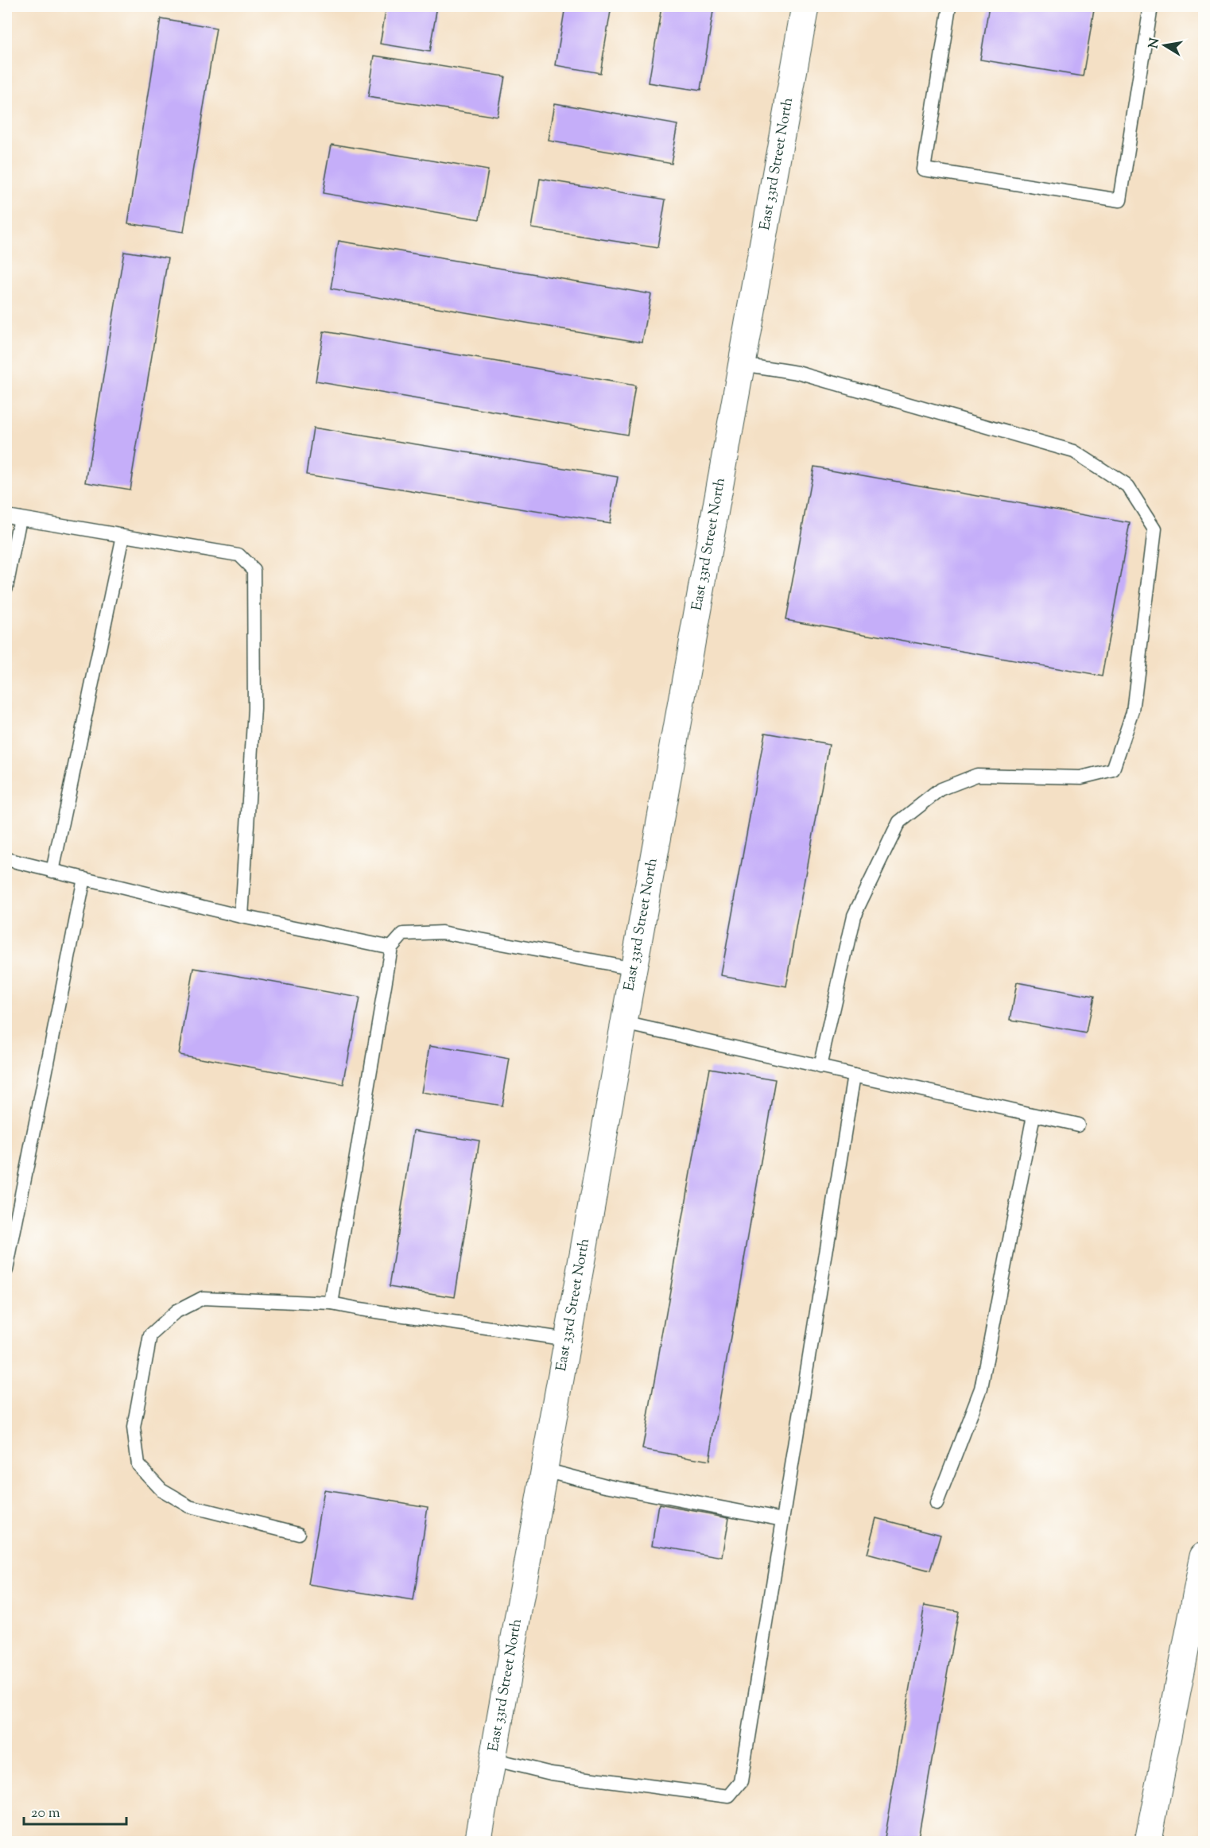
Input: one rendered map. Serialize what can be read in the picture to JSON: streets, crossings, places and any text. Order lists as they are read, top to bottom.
{
  "streets": {
    "main road": ["East 33rd Street North"]
  },
  "scale_bar": "20 m",
  "north": "left"
}
